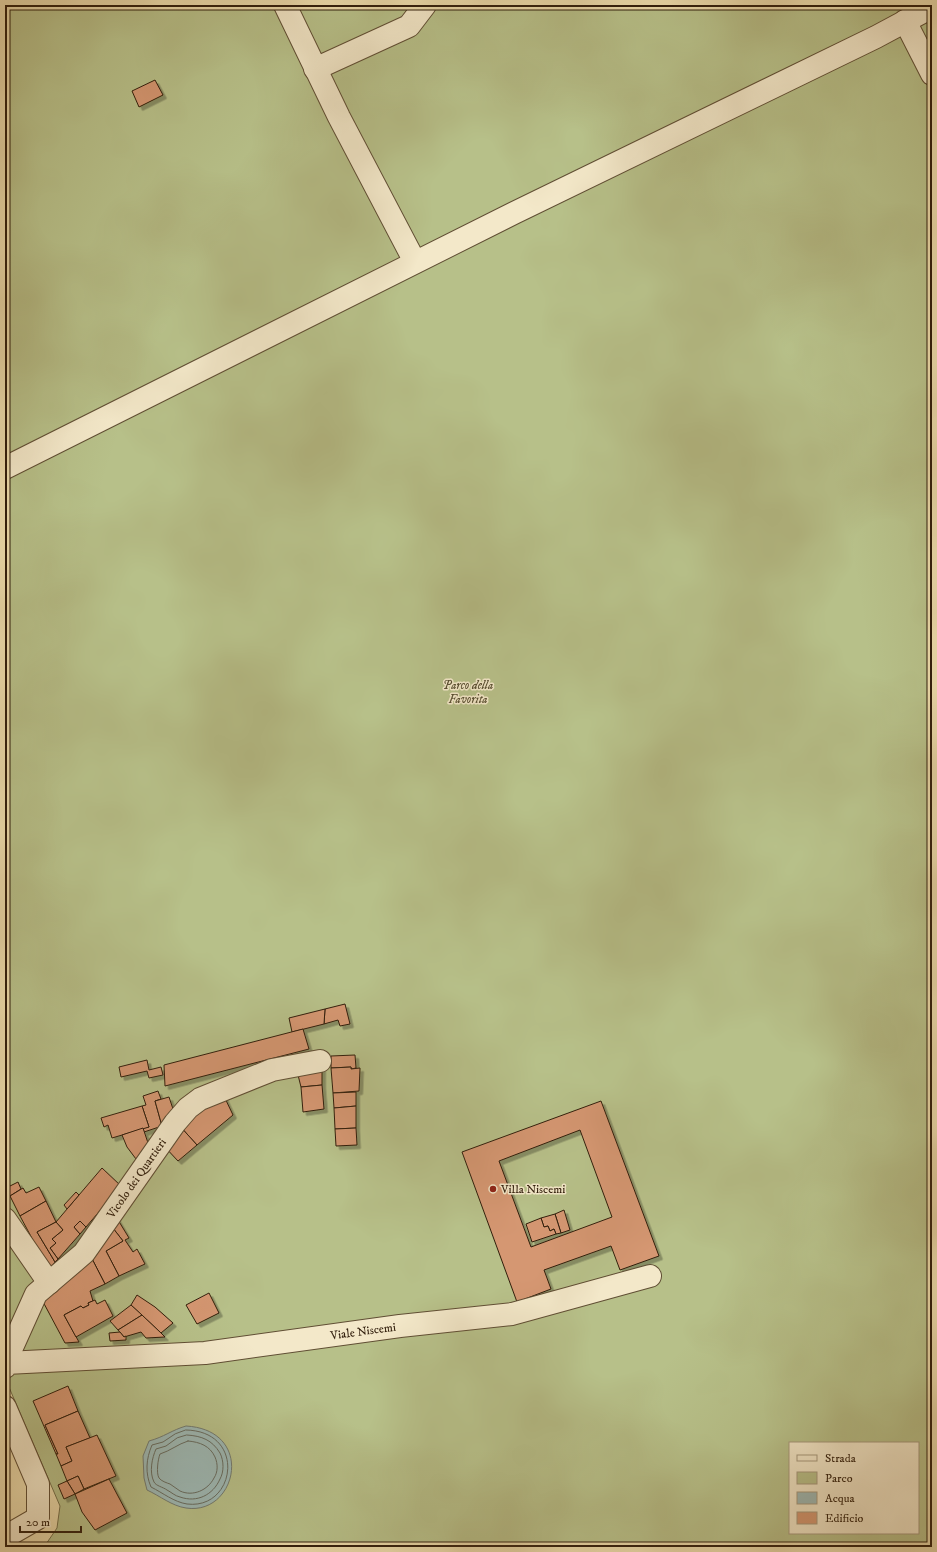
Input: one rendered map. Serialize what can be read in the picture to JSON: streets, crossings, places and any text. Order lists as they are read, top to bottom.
{
  "streets": {
    "street": ["Vicolo dei Quartieri", "Viale Niscemi"]
  },
  "crossings": [
    ["Vicolo dei Quartieri", "Viale Niscemi"]
  ],
  "parks": ["Parco della Favorita"],
  "places": ["Villa Niscemi"],
  "legend": [
    "Strada",
    "Parco",
    "Acqua",
    "Edificio"
  ],
  "scale_bar": "20 m"
}
